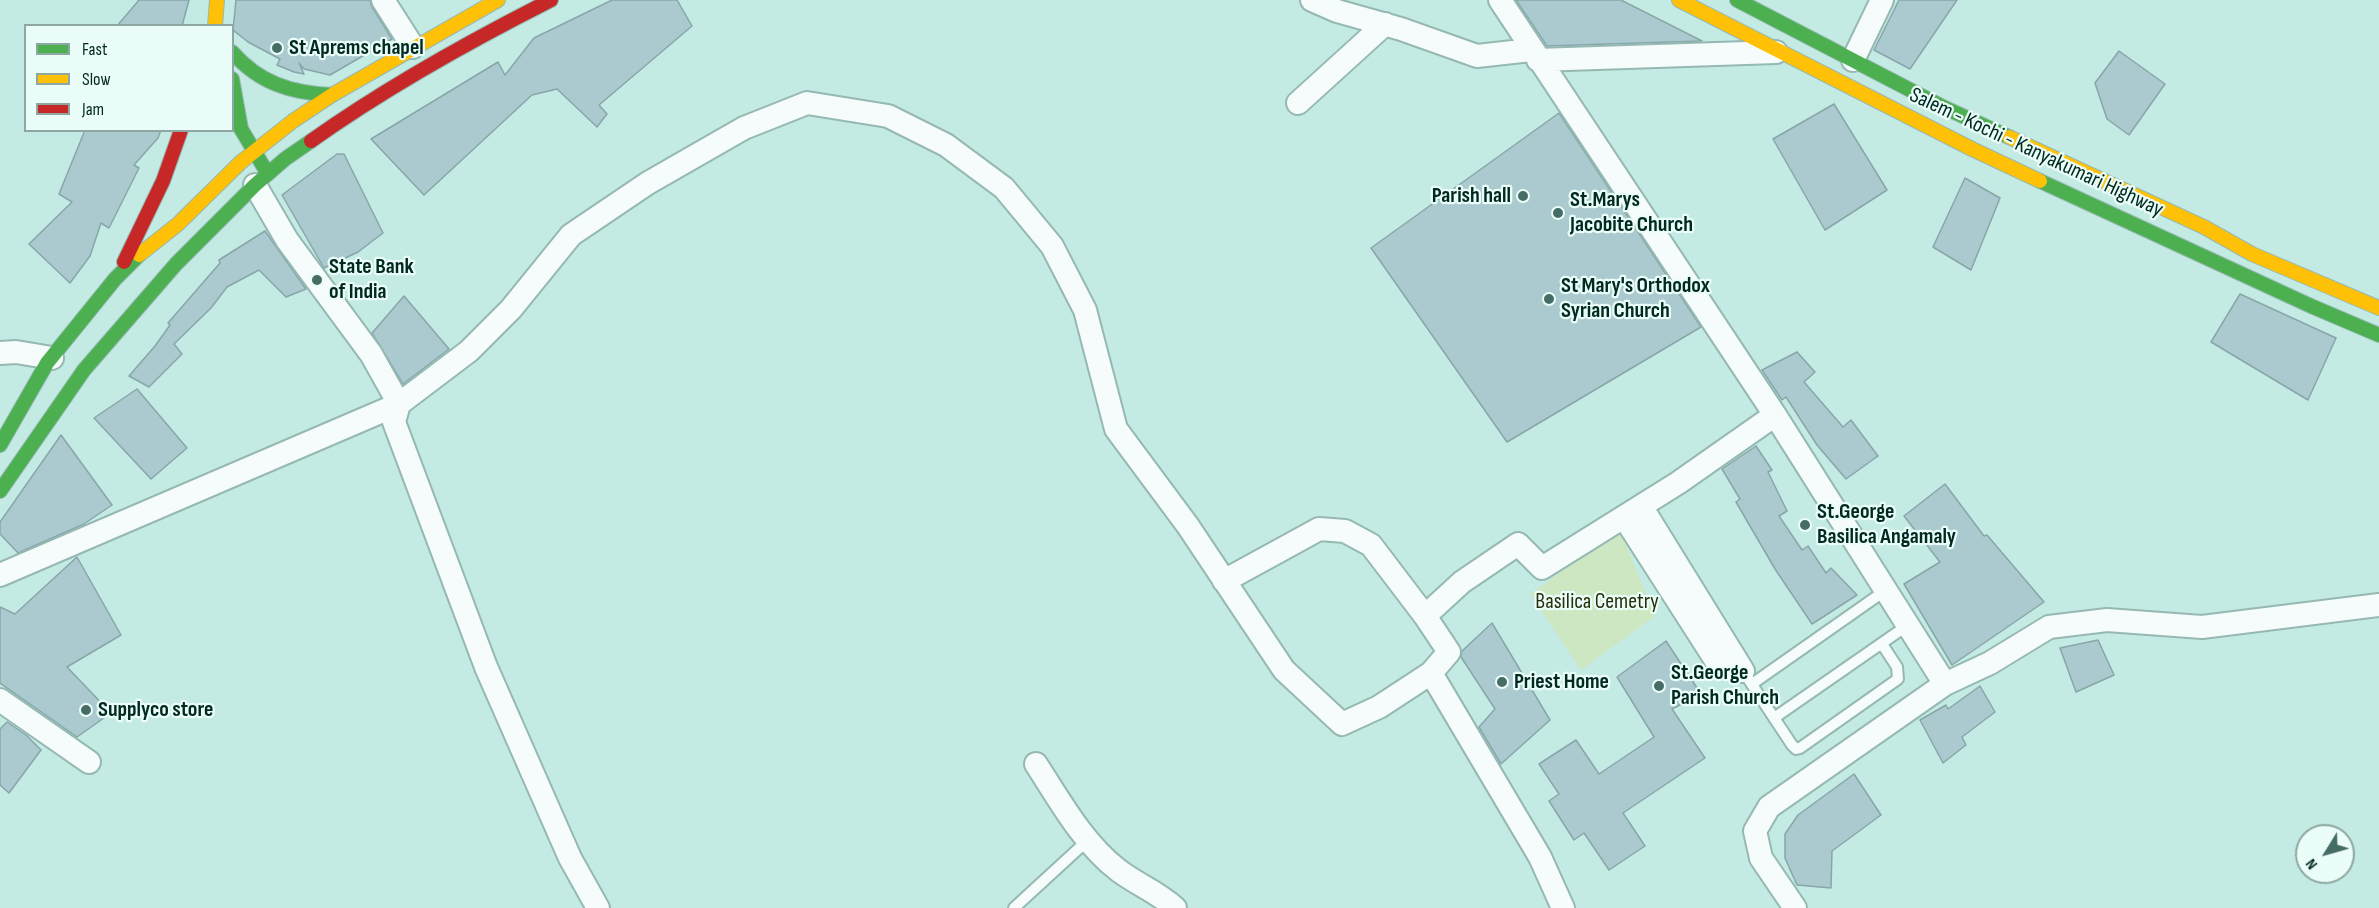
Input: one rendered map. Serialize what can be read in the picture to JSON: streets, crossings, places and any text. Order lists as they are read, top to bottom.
{
  "streets": {
    "main road": ["Salem - Kochi - Kanyakumari Highway"]
  },
  "parks": ["Basilica Cemetry"],
  "places": [
    "St Aprems chapel",
    "Parish hall",
    "St.Marys Jacobite Church",
    "State Bank of India",
    "St Mary's Orthodox Syrian Church",
    "St.George Basilica Angamaly",
    "Priest Home",
    "St.George Parish Church",
    "Supplyco store"
  ],
  "legend": ["Fast", "Slow", "Jam"],
  "north": "bottom left"
}
